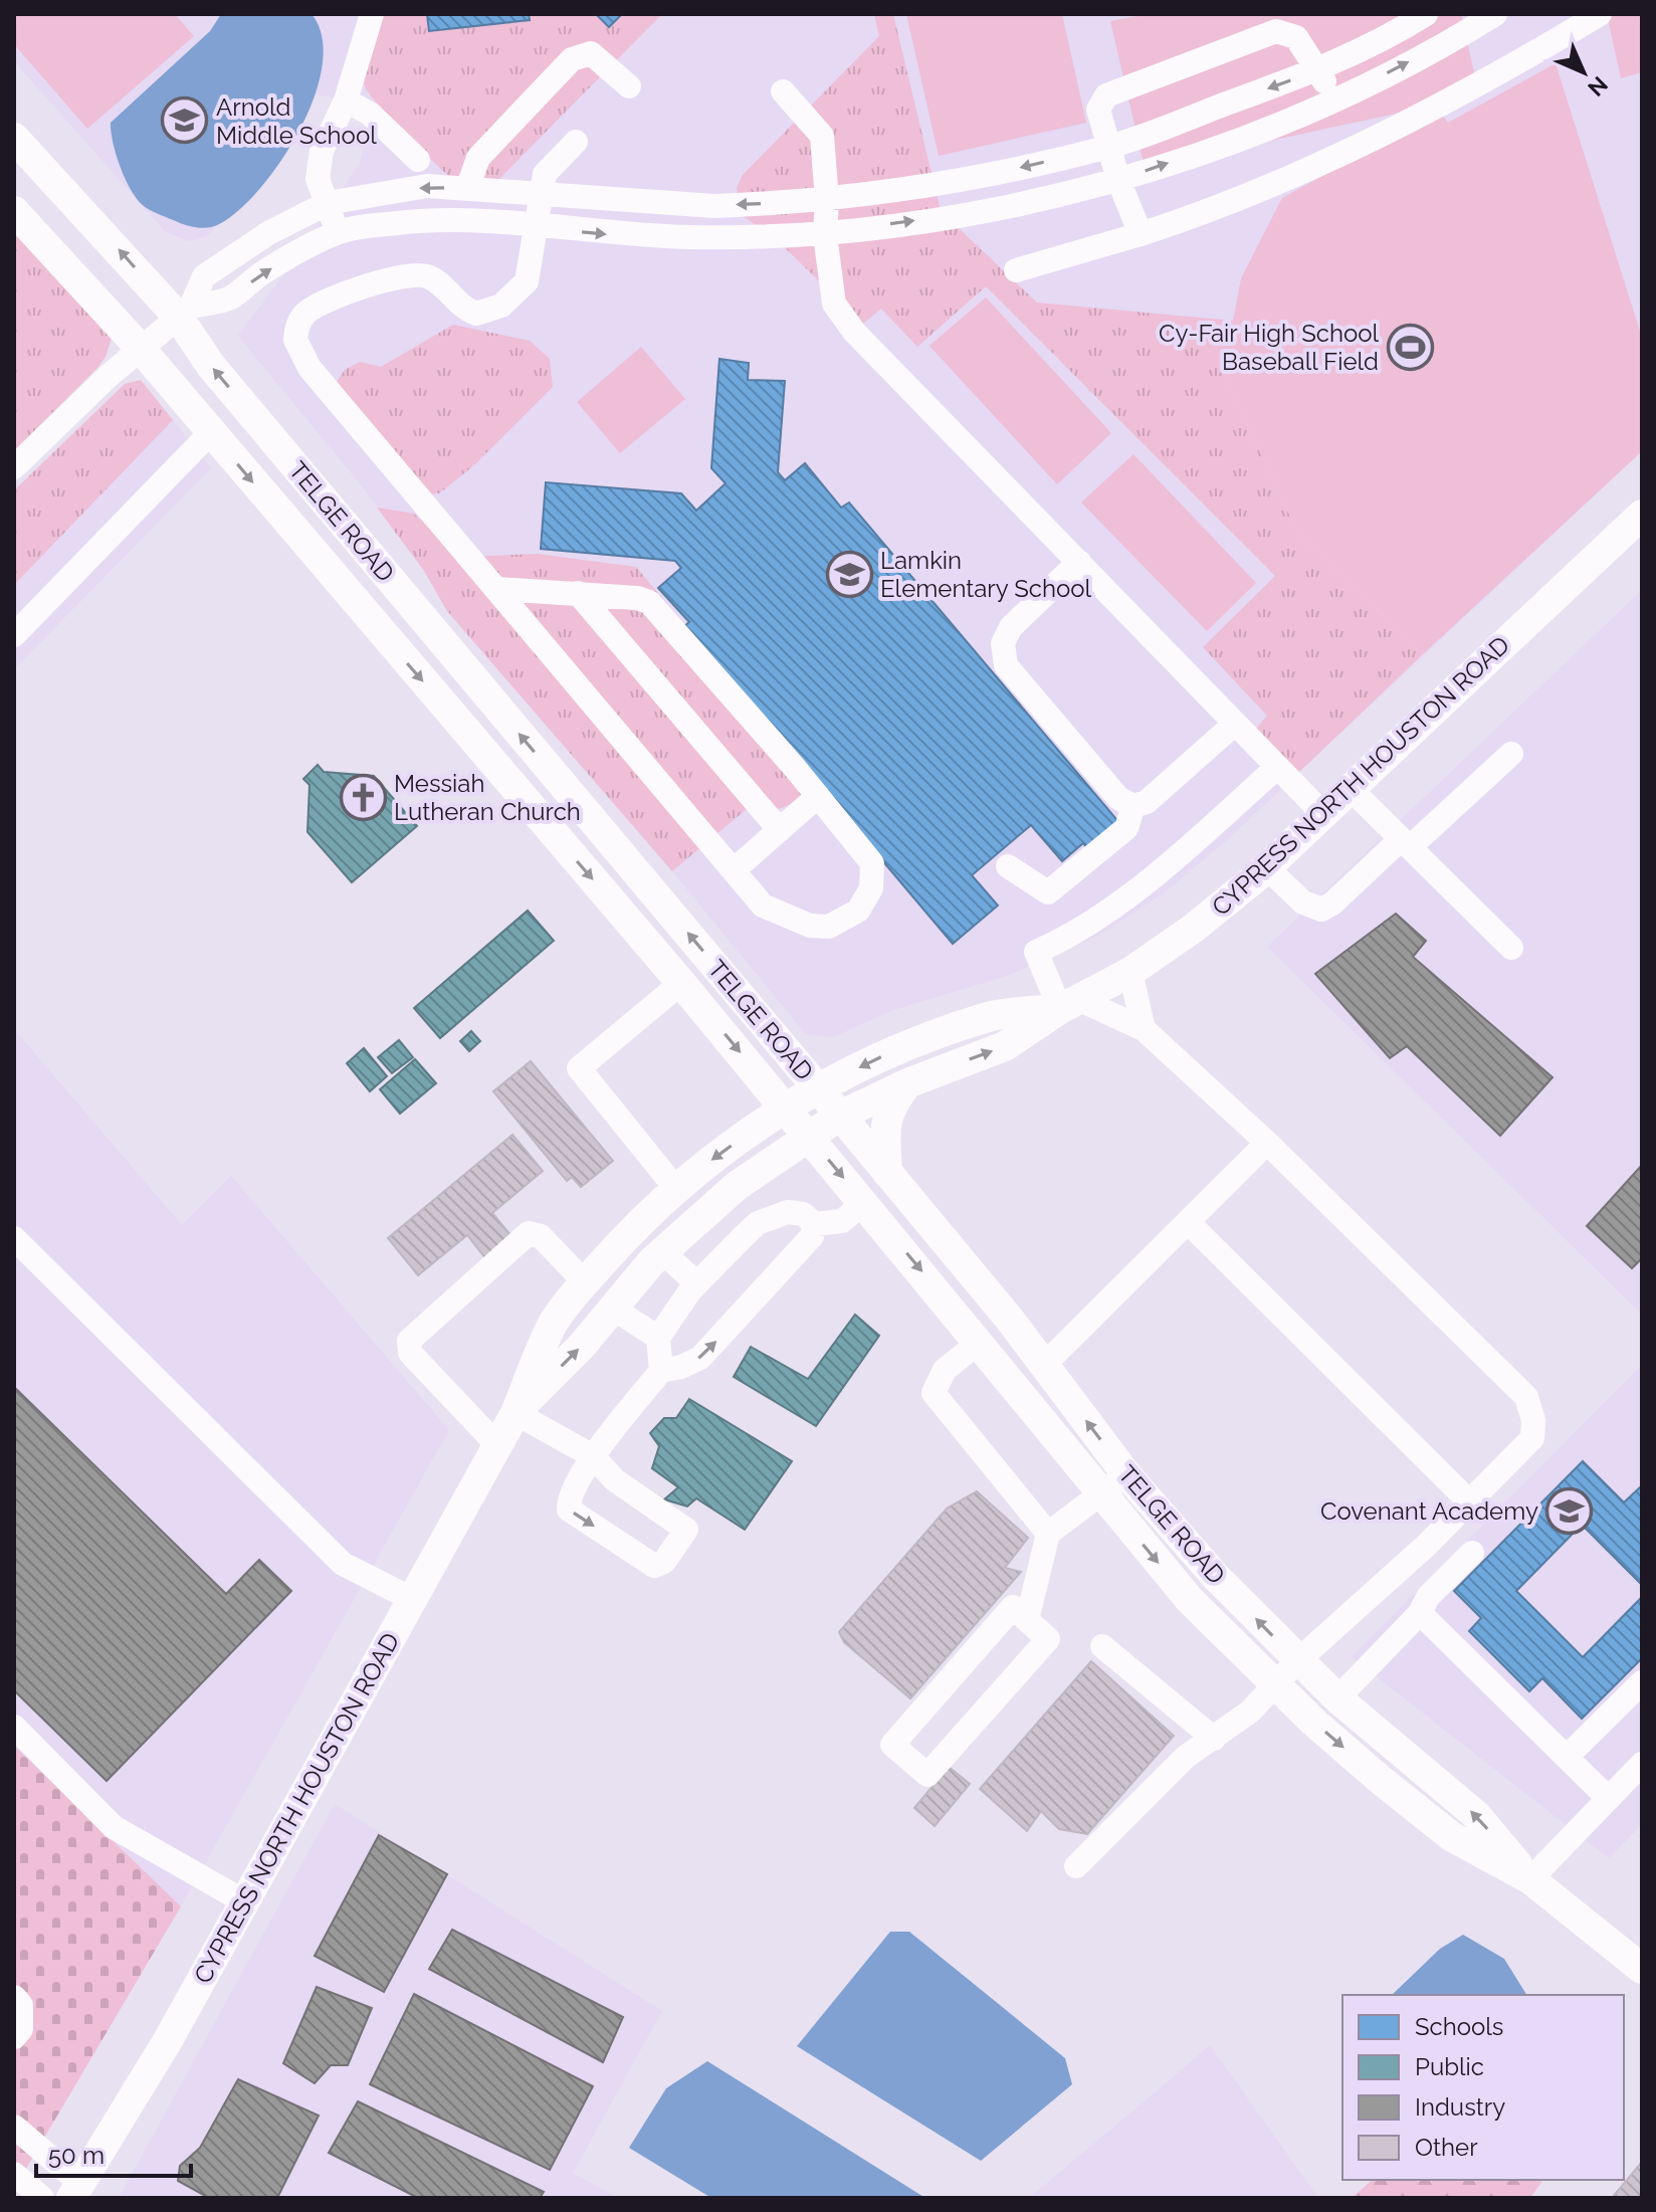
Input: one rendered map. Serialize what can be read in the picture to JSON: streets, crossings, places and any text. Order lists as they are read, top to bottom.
{
  "streets": {
    "main road": ["TELGE ROAD", "CYPRESS NORTH HOUSTON ROAD"]
  },
  "crossings": [
    ["TELGE ROAD", "CYPRESS NORTH HOUSTON ROAD"]
  ],
  "places": {
    "school or university": ["Arnold Middle School", "Lamkin Elementary School", "Covenant Academy"],
    "sports": ["Cy-Fair High School Baseball Field"],
    "church": ["Messiah Lutheran Church"]
  },
  "legend": [
    "Schools",
    "Public",
    "Industry",
    "Other"
  ],
  "scale_bar": "50 m",
  "north": "bottom right"
}
